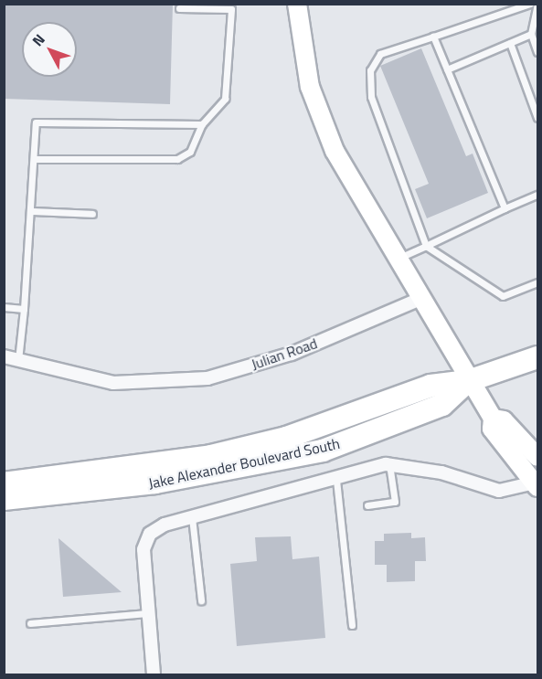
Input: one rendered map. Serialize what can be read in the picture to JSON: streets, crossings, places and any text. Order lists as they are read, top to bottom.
{
  "streets": {
    "highway": ["Jake Alexander Boulevard South"],
    "street": ["Julian Road"]
  },
  "north": "top left"
}
